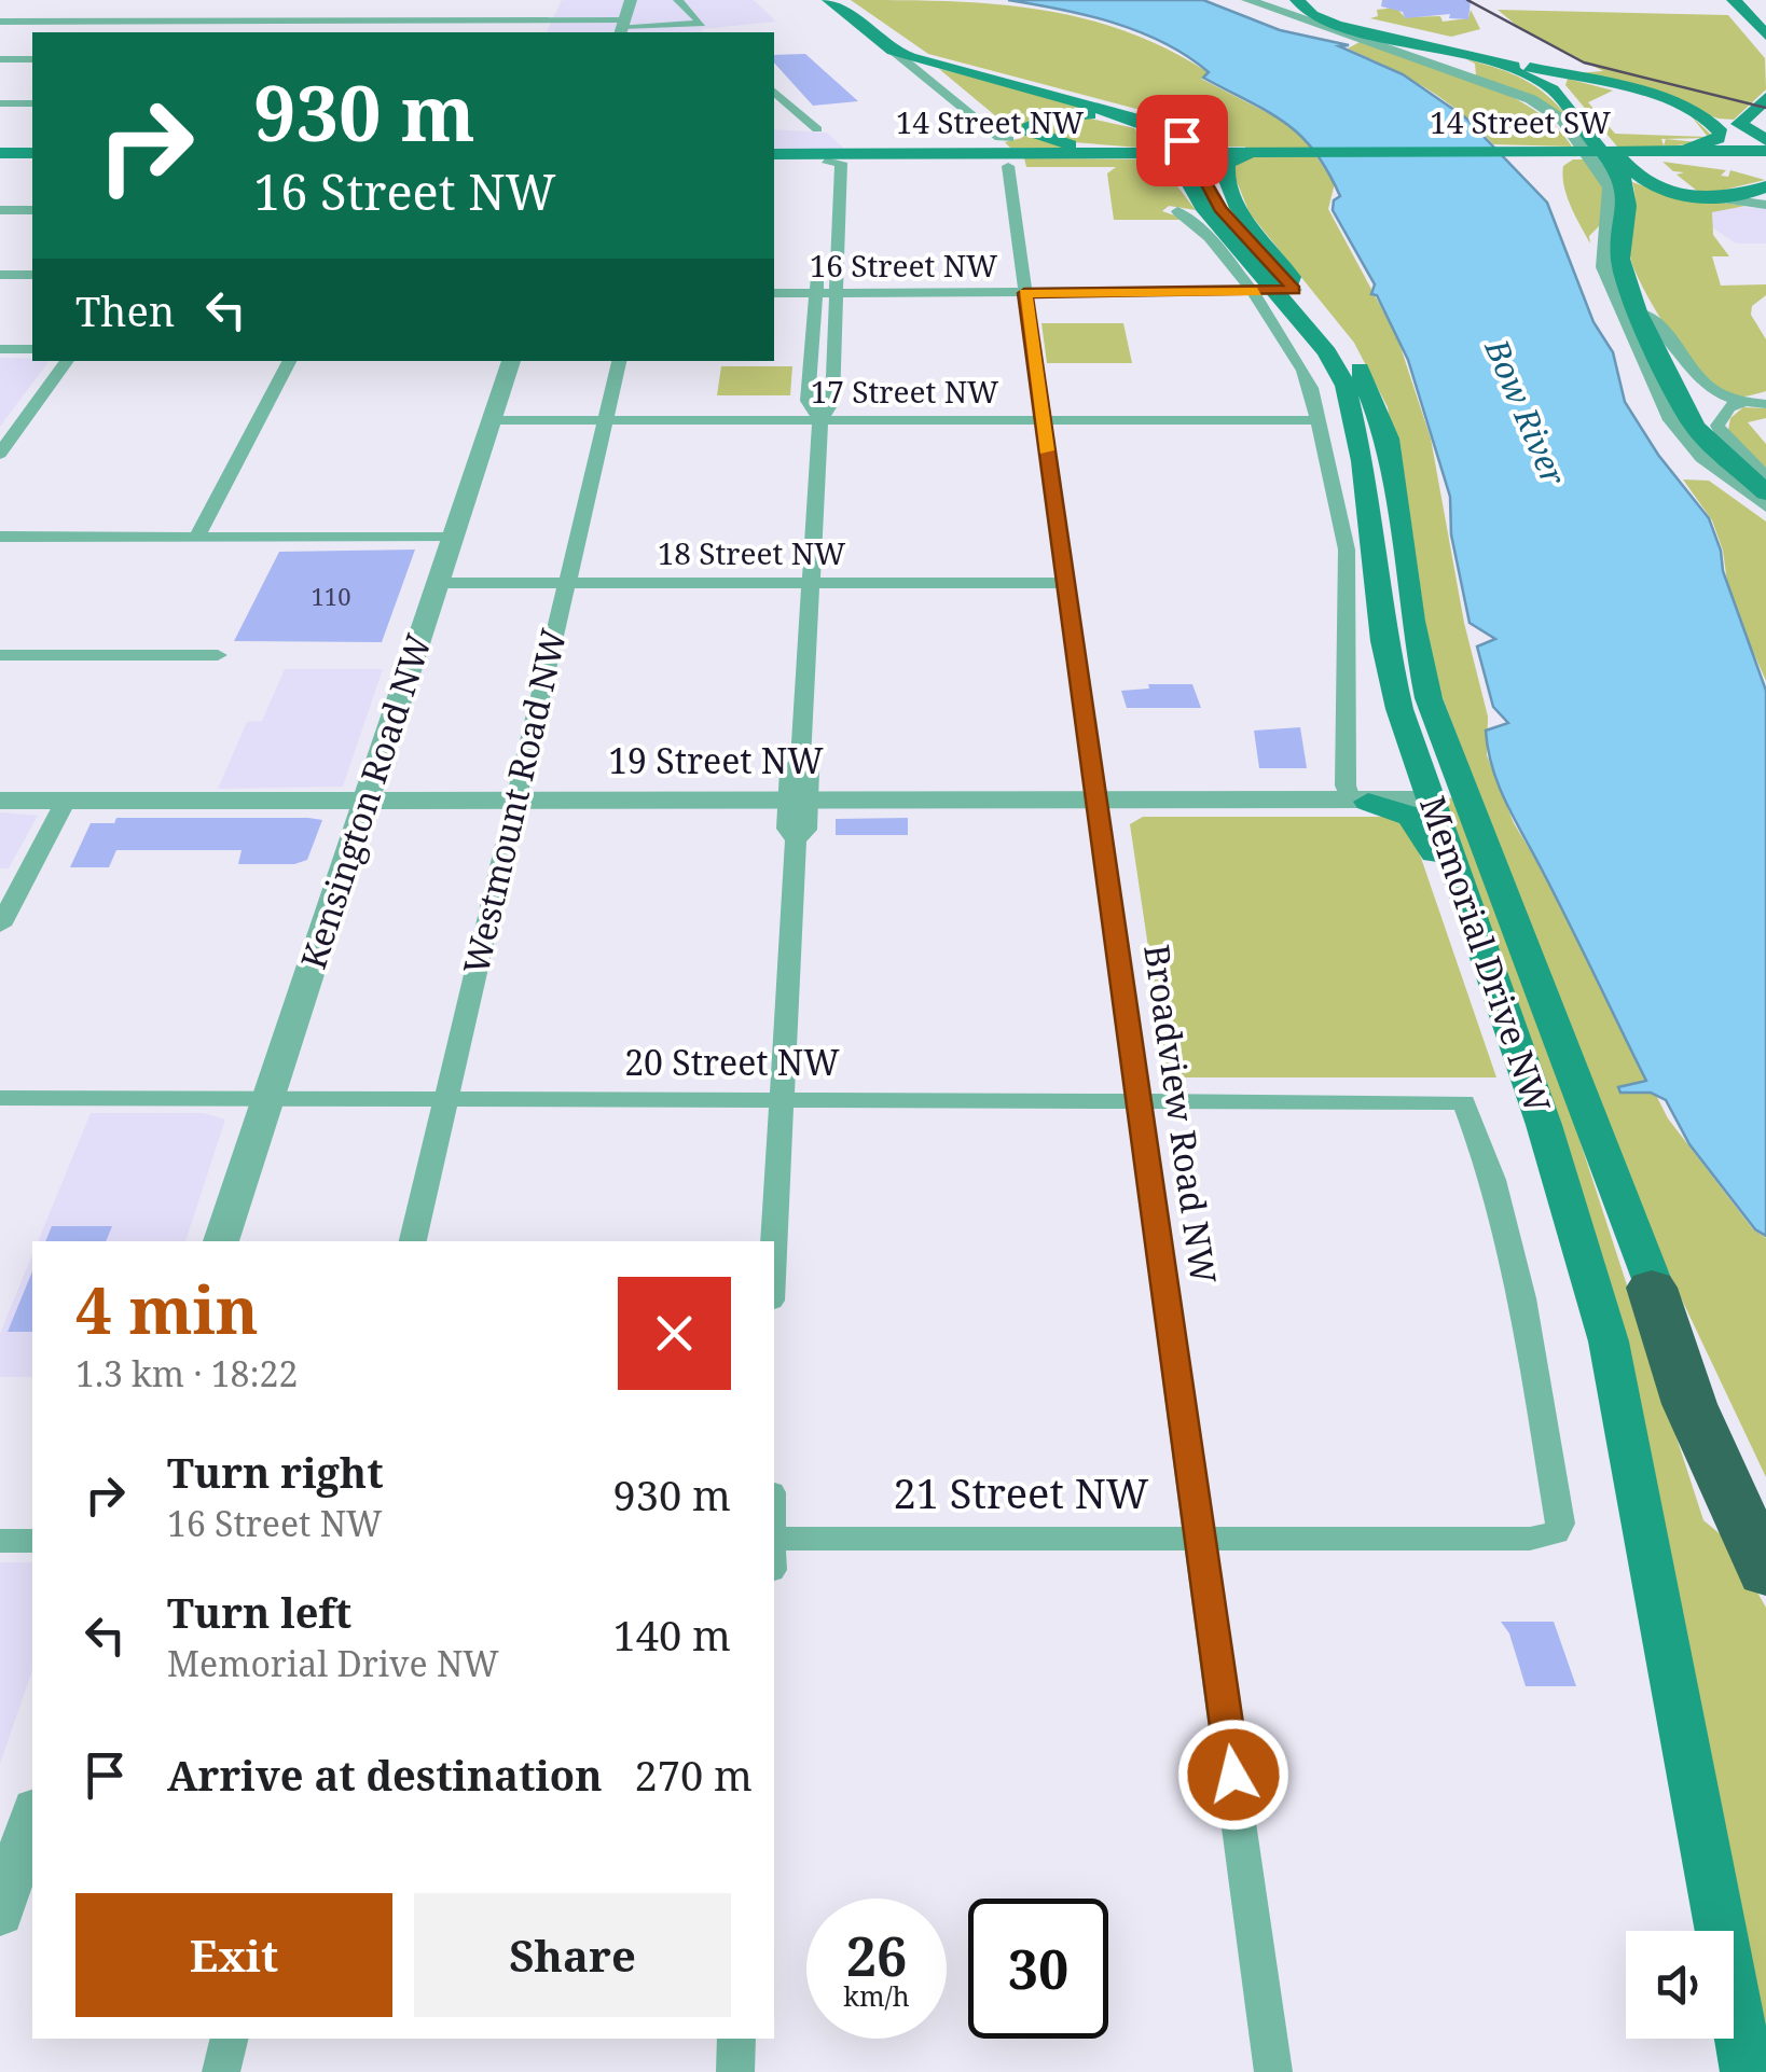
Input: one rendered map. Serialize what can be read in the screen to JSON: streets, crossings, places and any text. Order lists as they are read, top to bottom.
{
  "streets": {
    "main road": ["14 Street NW", "14 Street SW", "Memorial Drive NW"],
    "street": [
      "16 Street NW",
      "17 Street NW",
      "18 Street NW",
      "19 Street NW",
      "Kensington Road NW",
      "Westmount Road NW",
      "20 Street NW",
      "Broadview Road NW",
      "21 Street NW"
    ]
  },
  "crossings": [
    ["14 Street NW", "14 Street SW"],
    ["16 Street NW", "Memorial Drive NW"],
    ["16 Street NW", "Broadview Road NW"],
    ["17 Street NW", "Kensington Road NW"],
    ["17 Street NW", "Westmount Road NW"],
    ["17 Street NW", "Broadview Road NW"],
    ["18 Street NW", "Kensington Road NW"],
    ["18 Street NW", "Westmount Road NW"],
    ["18 Street NW", "Broadview Road NW"],
    ["19 Street NW", "Kensington Road NW"],
    ["19 Street NW", "Westmount Road NW"],
    ["19 Street NW", "Broadview Road NW"],
    ["Kensington Road NW", "20 Street NW"],
    ["Westmount Road NW", "20 Street NW"],
    ["20 Street NW", "Broadview Road NW"],
    ["20 Street NW", "21 Street NW"],
    ["Broadview Road NW", "21 Street NW"]
  ],
  "water": ["Bow River"],
  "house_numbers": ["110"],
  "page": {
    "turn": ["930 m", "16 Street NW"],
    "then": "Then",
    "heading": ["4 min", "1.3 km · 18:22"],
    "list": [
      {
        "name": "Turn right",
        "note": "16 Street NW",
        "value": "930 m"
      },
      {
        "name": "Turn left",
        "note": "Memorial Drive NW",
        "value": "140 m"
      },
      {
        "name": "Arrive at destination",
        "value": "270 m"
      }
    ],
    "buttons": ["Exit", "Share"],
    "speed": "26 km/h",
    "limit": "30"
  }
}
